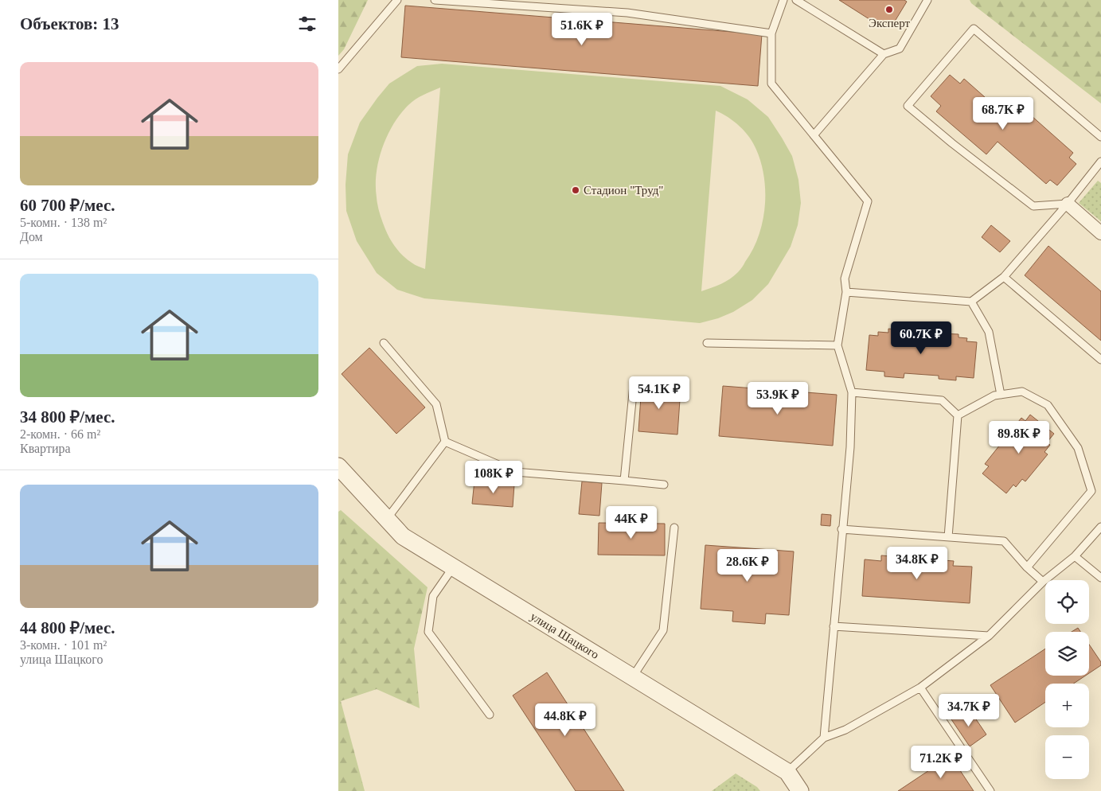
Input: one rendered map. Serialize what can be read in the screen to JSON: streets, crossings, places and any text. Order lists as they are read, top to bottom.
{
  "streets": {
    "street": ["улица Шацкого"]
  },
  "places": ["Эксперт", "Стадион \"Труд\""],
  "page": {
    "heading": "Объектов: 13",
    "price": [
      "51.6K ₽",
      "68.7K ₽",
      "60.7K ₽",
      "54.1K ₽",
      "53.9K ₽",
      "89.8K ₽",
      "108K ₽",
      "44K ₽",
      "34.8K ₽",
      "28.6K ₽",
      "34.7K ₽",
      "44.8K ₽",
      "71.2K ₽"
    ],
    "list": [
      {
        "name": "60 700 ₽/мес.",
        "note": "5-комн. · 138 m² · Дом"
      },
      {
        "name": "34 800 ₽/мес.",
        "note": "2-комн. · 66 m² · Квартира"
      },
      {
        "name": "44 800 ₽/мес.",
        "note": "3-комн. · 101 m² · улица Шацкого"
      }
    ],
    "map_buttons": ["+", "−"]
  }
}
